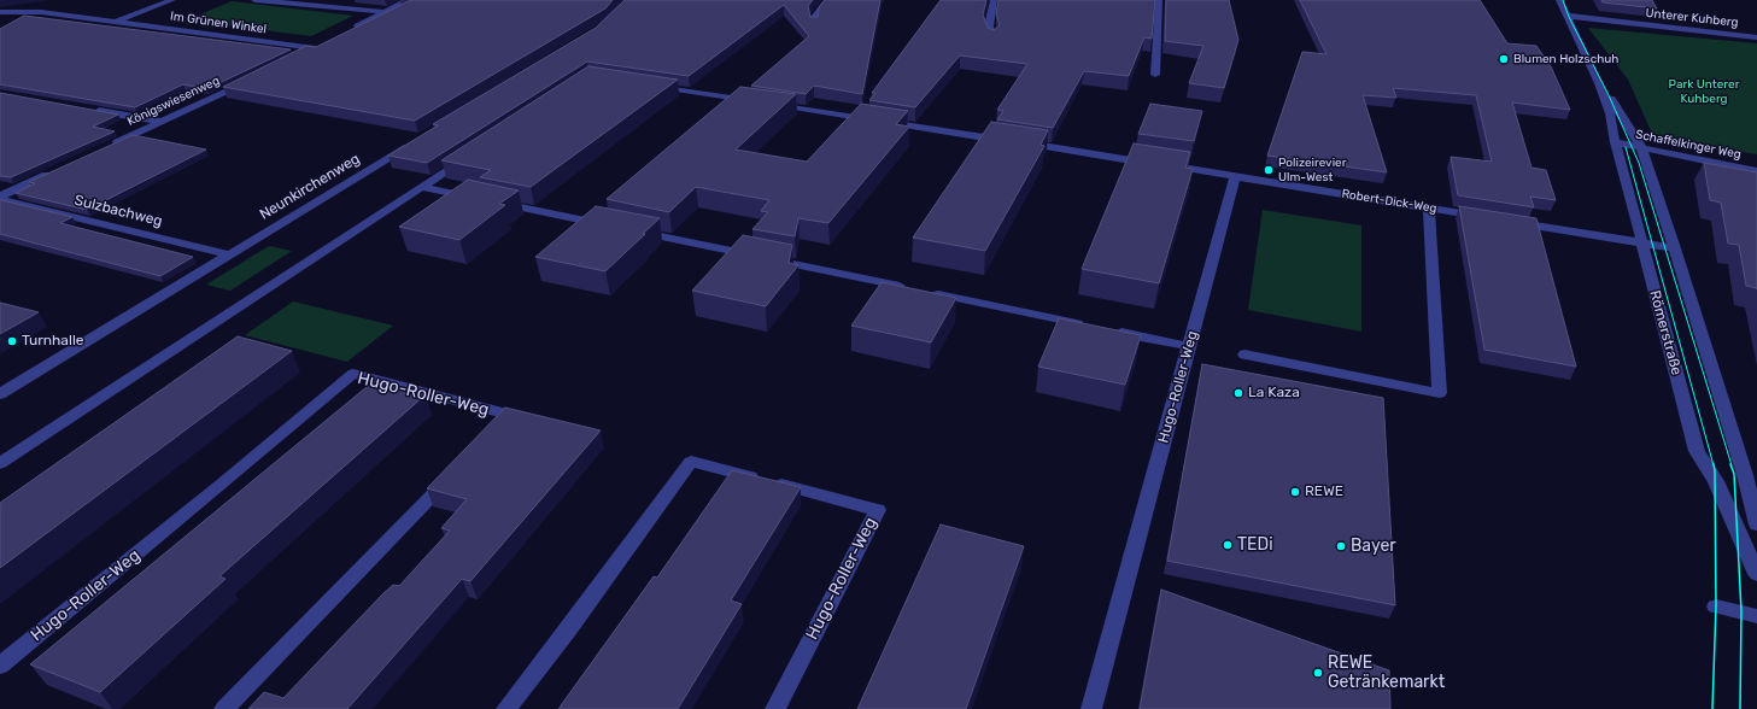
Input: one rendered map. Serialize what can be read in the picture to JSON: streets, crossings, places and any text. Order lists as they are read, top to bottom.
{
  "streets": {
    "street": [
      "Unterer Kuhberg",
      "Im Grünen Winkel",
      "Königswiesenweg",
      "Schaffelkinger Weg",
      "Neunkirchenweg",
      "Robert-Dick-Weg",
      "Sulzbachweg",
      "Römerstraße",
      "Hugo-Roller-Weg"
    ]
  },
  "crossings": [
    ["Unterer Kuhberg", "Römerstraße"],
    ["Schaffelkinger Weg", "Römerstraße"],
    ["Neunkirchenweg", "Sulzbachweg"],
    ["Robert-Dick-Weg", "Hugo-Roller-Weg"]
  ],
  "parks": ["Park Unterer Kuhberg"],
  "places": [
    "Blumen Holzschuh",
    "Polizeirevier Ulm-West",
    "Turnhalle",
    "La Kaza",
    "REWE",
    "TEDi",
    "Bayer",
    "REWE Getränkemarkt"
  ]
}
